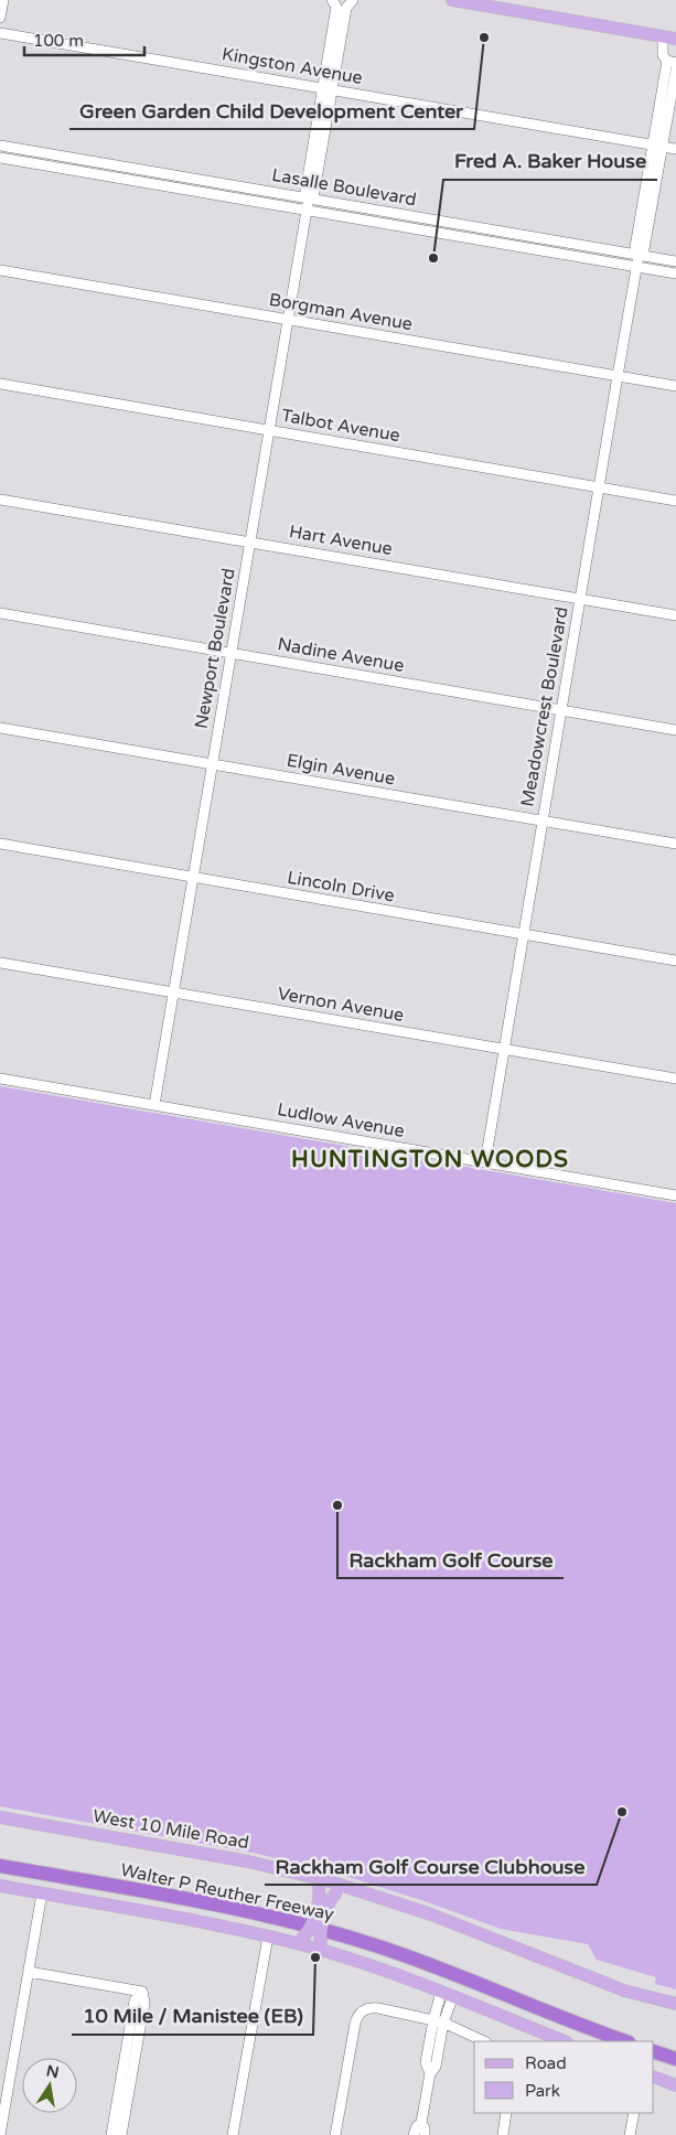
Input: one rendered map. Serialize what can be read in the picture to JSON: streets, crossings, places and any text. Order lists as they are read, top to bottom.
{
  "streets": {
    "highway": ["Walter P Reuther Freeway"],
    "main road": ["West 10 Mile Road"],
    "street": [
      "Kingston Avenue",
      "Lasalle Boulevard",
      "Borgman Avenue",
      "Talbot Avenue",
      "Hart Avenue",
      "Newport Boulevard",
      "Nadine Avenue",
      "Meadowcrest Boulevard",
      "Elgin Avenue",
      "Lincoln Drive",
      "Vernon Avenue",
      "Ludlow Avenue"
    ]
  },
  "crossings": [
    ["Kingston Avenue", "Newport Boulevard"],
    ["Kingston Avenue", "Meadowcrest Boulevard"],
    ["Lasalle Boulevard", "Newport Boulevard"],
    ["Lasalle Boulevard", "Meadowcrest Boulevard"],
    ["Borgman Avenue", "Newport Boulevard"],
    ["Borgman Avenue", "Meadowcrest Boulevard"],
    ["Talbot Avenue", "Newport Boulevard"],
    ["Talbot Avenue", "Meadowcrest Boulevard"],
    ["Hart Avenue", "Newport Boulevard"],
    ["Hart Avenue", "Meadowcrest Boulevard"],
    ["Newport Boulevard", "Nadine Avenue"],
    ["Newport Boulevard", "Elgin Avenue"],
    ["Newport Boulevard", "Lincoln Drive"],
    ["Newport Boulevard", "Vernon Avenue"],
    ["Newport Boulevard", "Ludlow Avenue"],
    ["Nadine Avenue", "Meadowcrest Boulevard"],
    ["Meadowcrest Boulevard", "Elgin Avenue"],
    ["Meadowcrest Boulevard", "Lincoln Drive"],
    ["Meadowcrest Boulevard", "Vernon Avenue"],
    ["Meadowcrest Boulevard", "Ludlow Avenue"]
  ],
  "districts": ["HUNTINGTON WOODS"],
  "places": [
    "Green Garden Child Development Center",
    "Fred A. Baker House",
    "Rackham Golf Course",
    "Rackham Golf Course Clubhouse",
    "10 Mile / Manistee (EB)"
  ],
  "legend": ["Road", "Park"],
  "scale_bar": "100 m",
  "north": "top"
}
